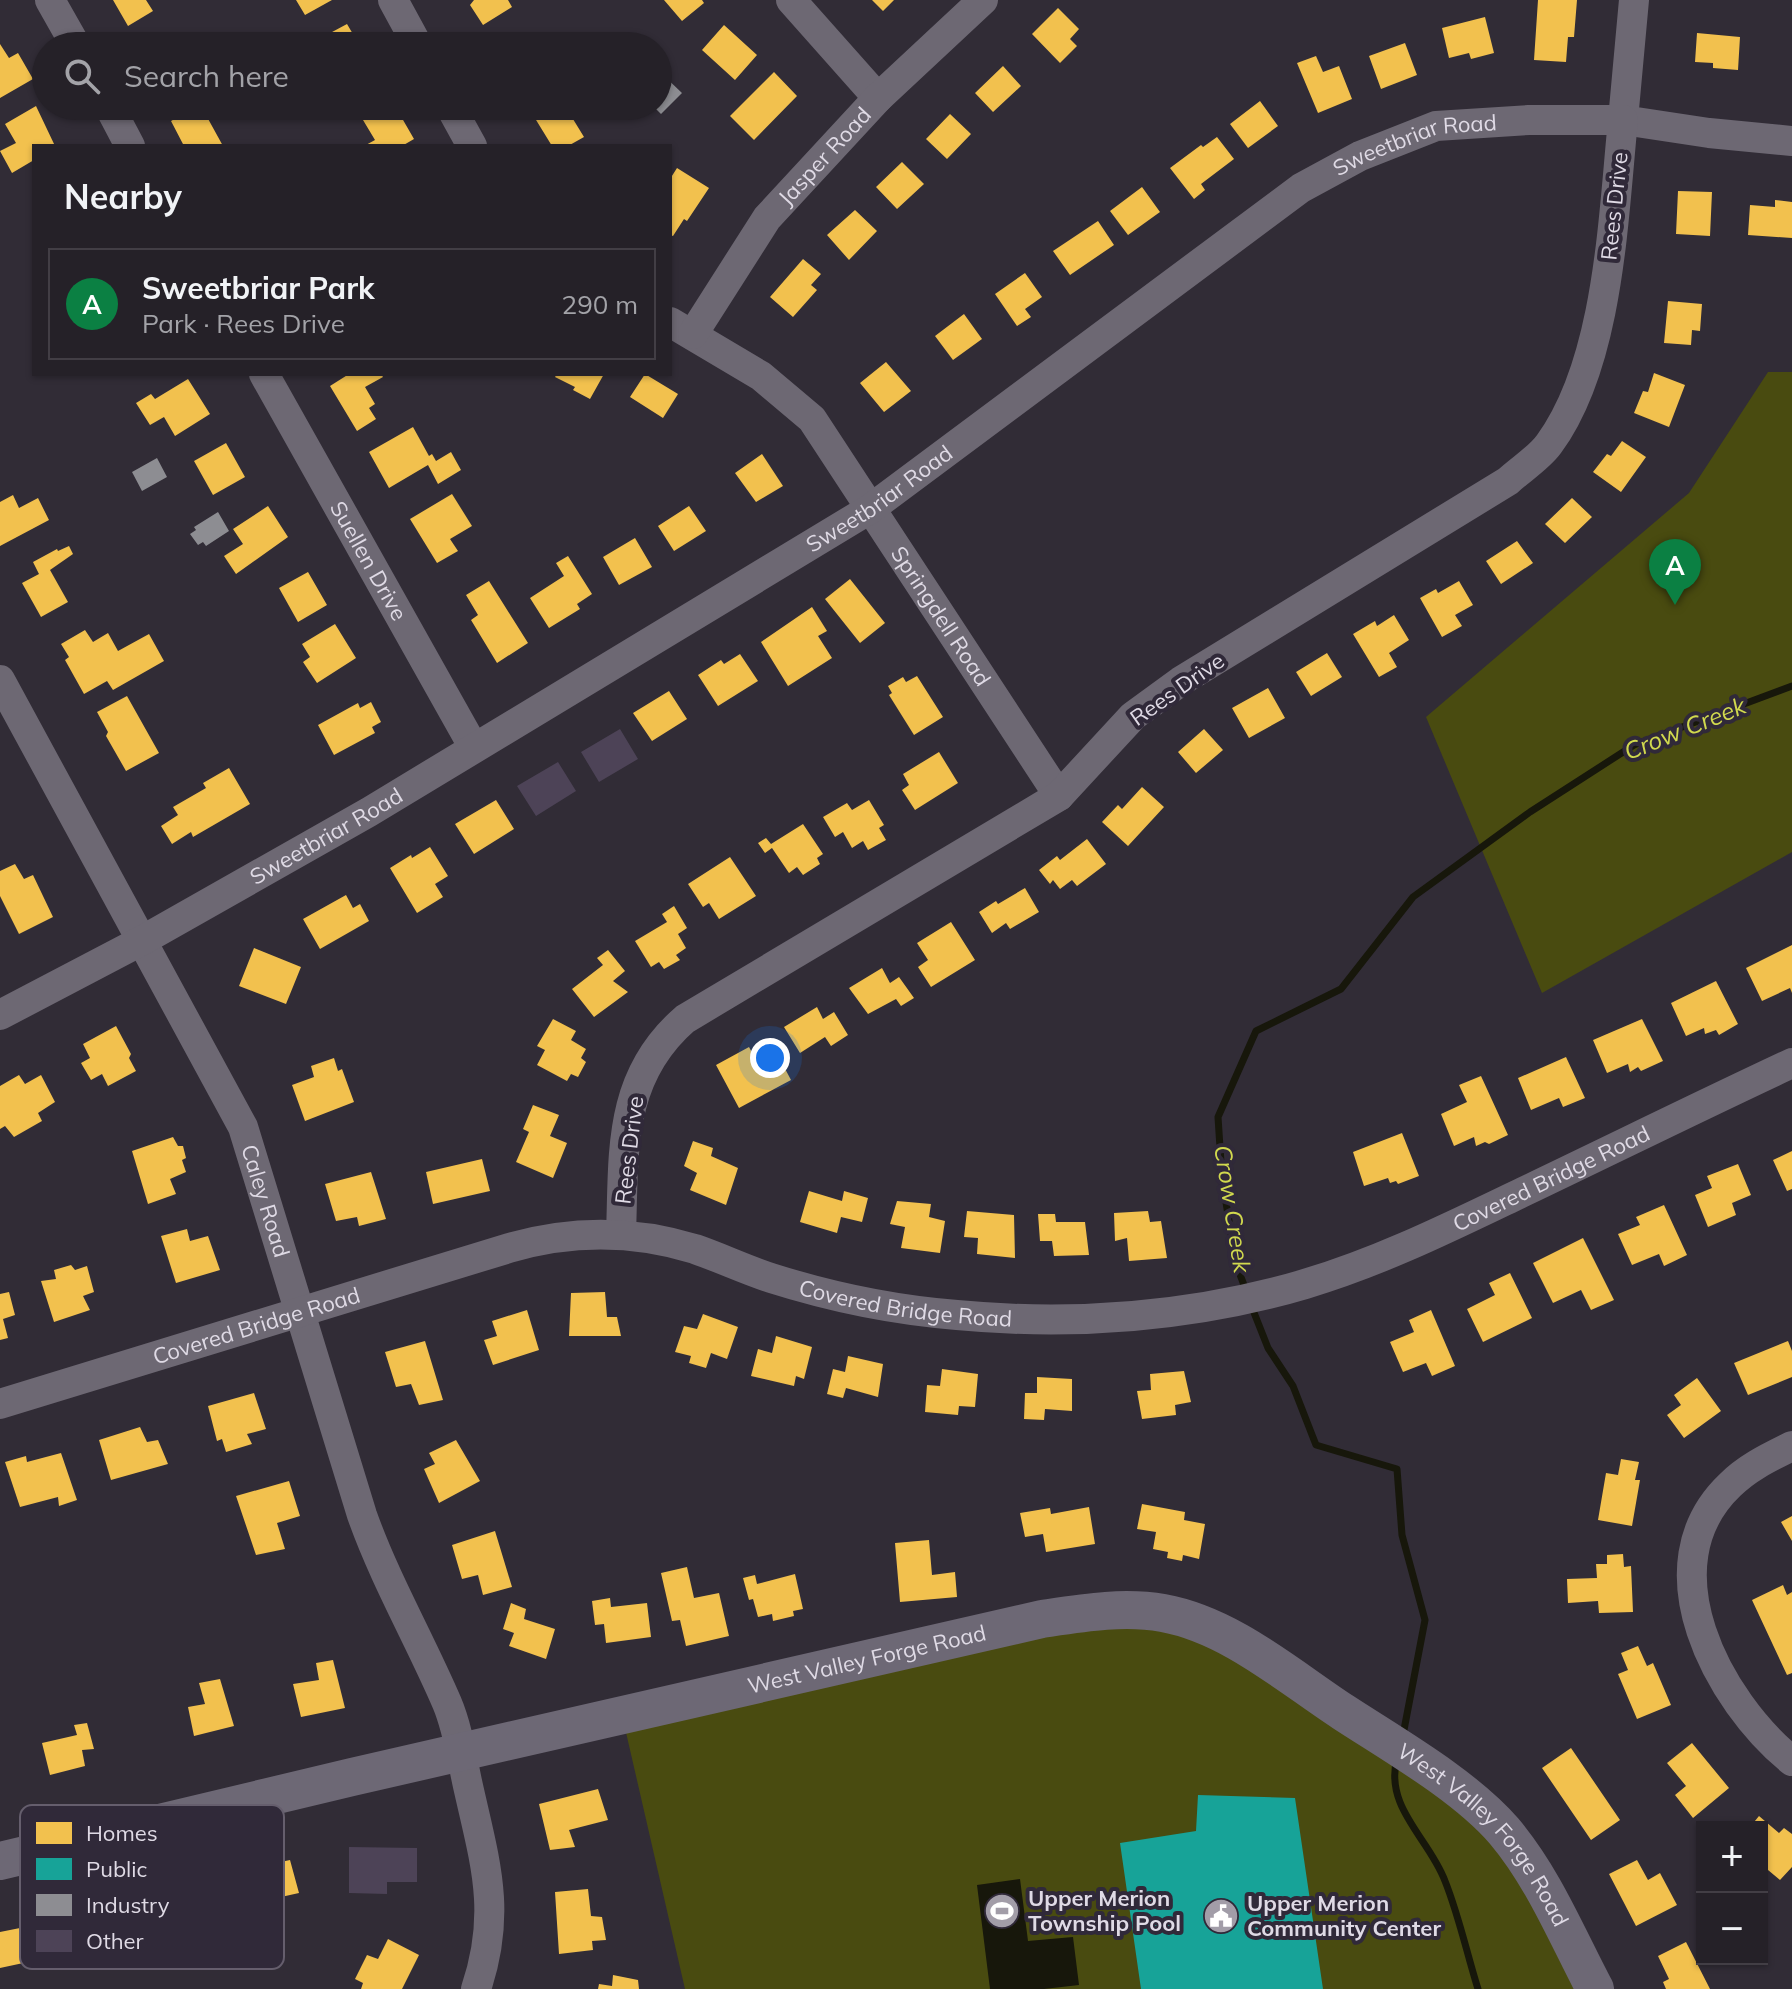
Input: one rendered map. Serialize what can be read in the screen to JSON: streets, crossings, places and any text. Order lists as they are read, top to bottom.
{
  "streets": {
    "main road": ["West Valley Forge Road"],
    "street": [
      "Sweetbriar Road",
      "Jasper Road",
      "Rees Drive",
      "Suellen Drive",
      "Springdell Road",
      "Covered Bridge Road",
      "Caley Road"
    ]
  },
  "crossings": [
    ["Sweetbriar Road", "Rees Drive"],
    ["Sweetbriar Road", "Suellen Drive"],
    ["Sweetbriar Road", "Springdell Road"],
    ["Sweetbriar Road", "Caley Road"],
    ["Jasper Road", "Springdell Road"],
    ["Rees Drive", "Springdell Road"],
    ["Rees Drive", "Covered Bridge Road"],
    ["Covered Bridge Road", "Caley Road"],
    ["Caley Road", "West Valley Forge Road"]
  ],
  "water": ["Crow Creek"],
  "places": {
    "sports": ["Upper Merion Township Pool"],
    "public building": ["Upper Merion Community Center"]
  },
  "legend": [
    "Homes",
    "Public",
    "Industry",
    "Other"
  ],
  "page": {
    "search": "Search here",
    "heading": "Nearby",
    "list": [
      {
        "mark": "A",
        "name": "Sweetbriar Park",
        "note": "Park · Rees Drive",
        "value": "290 m"
      }
    ],
    "pins": "A",
    "map_buttons": ["+", "−"]
  }
}
